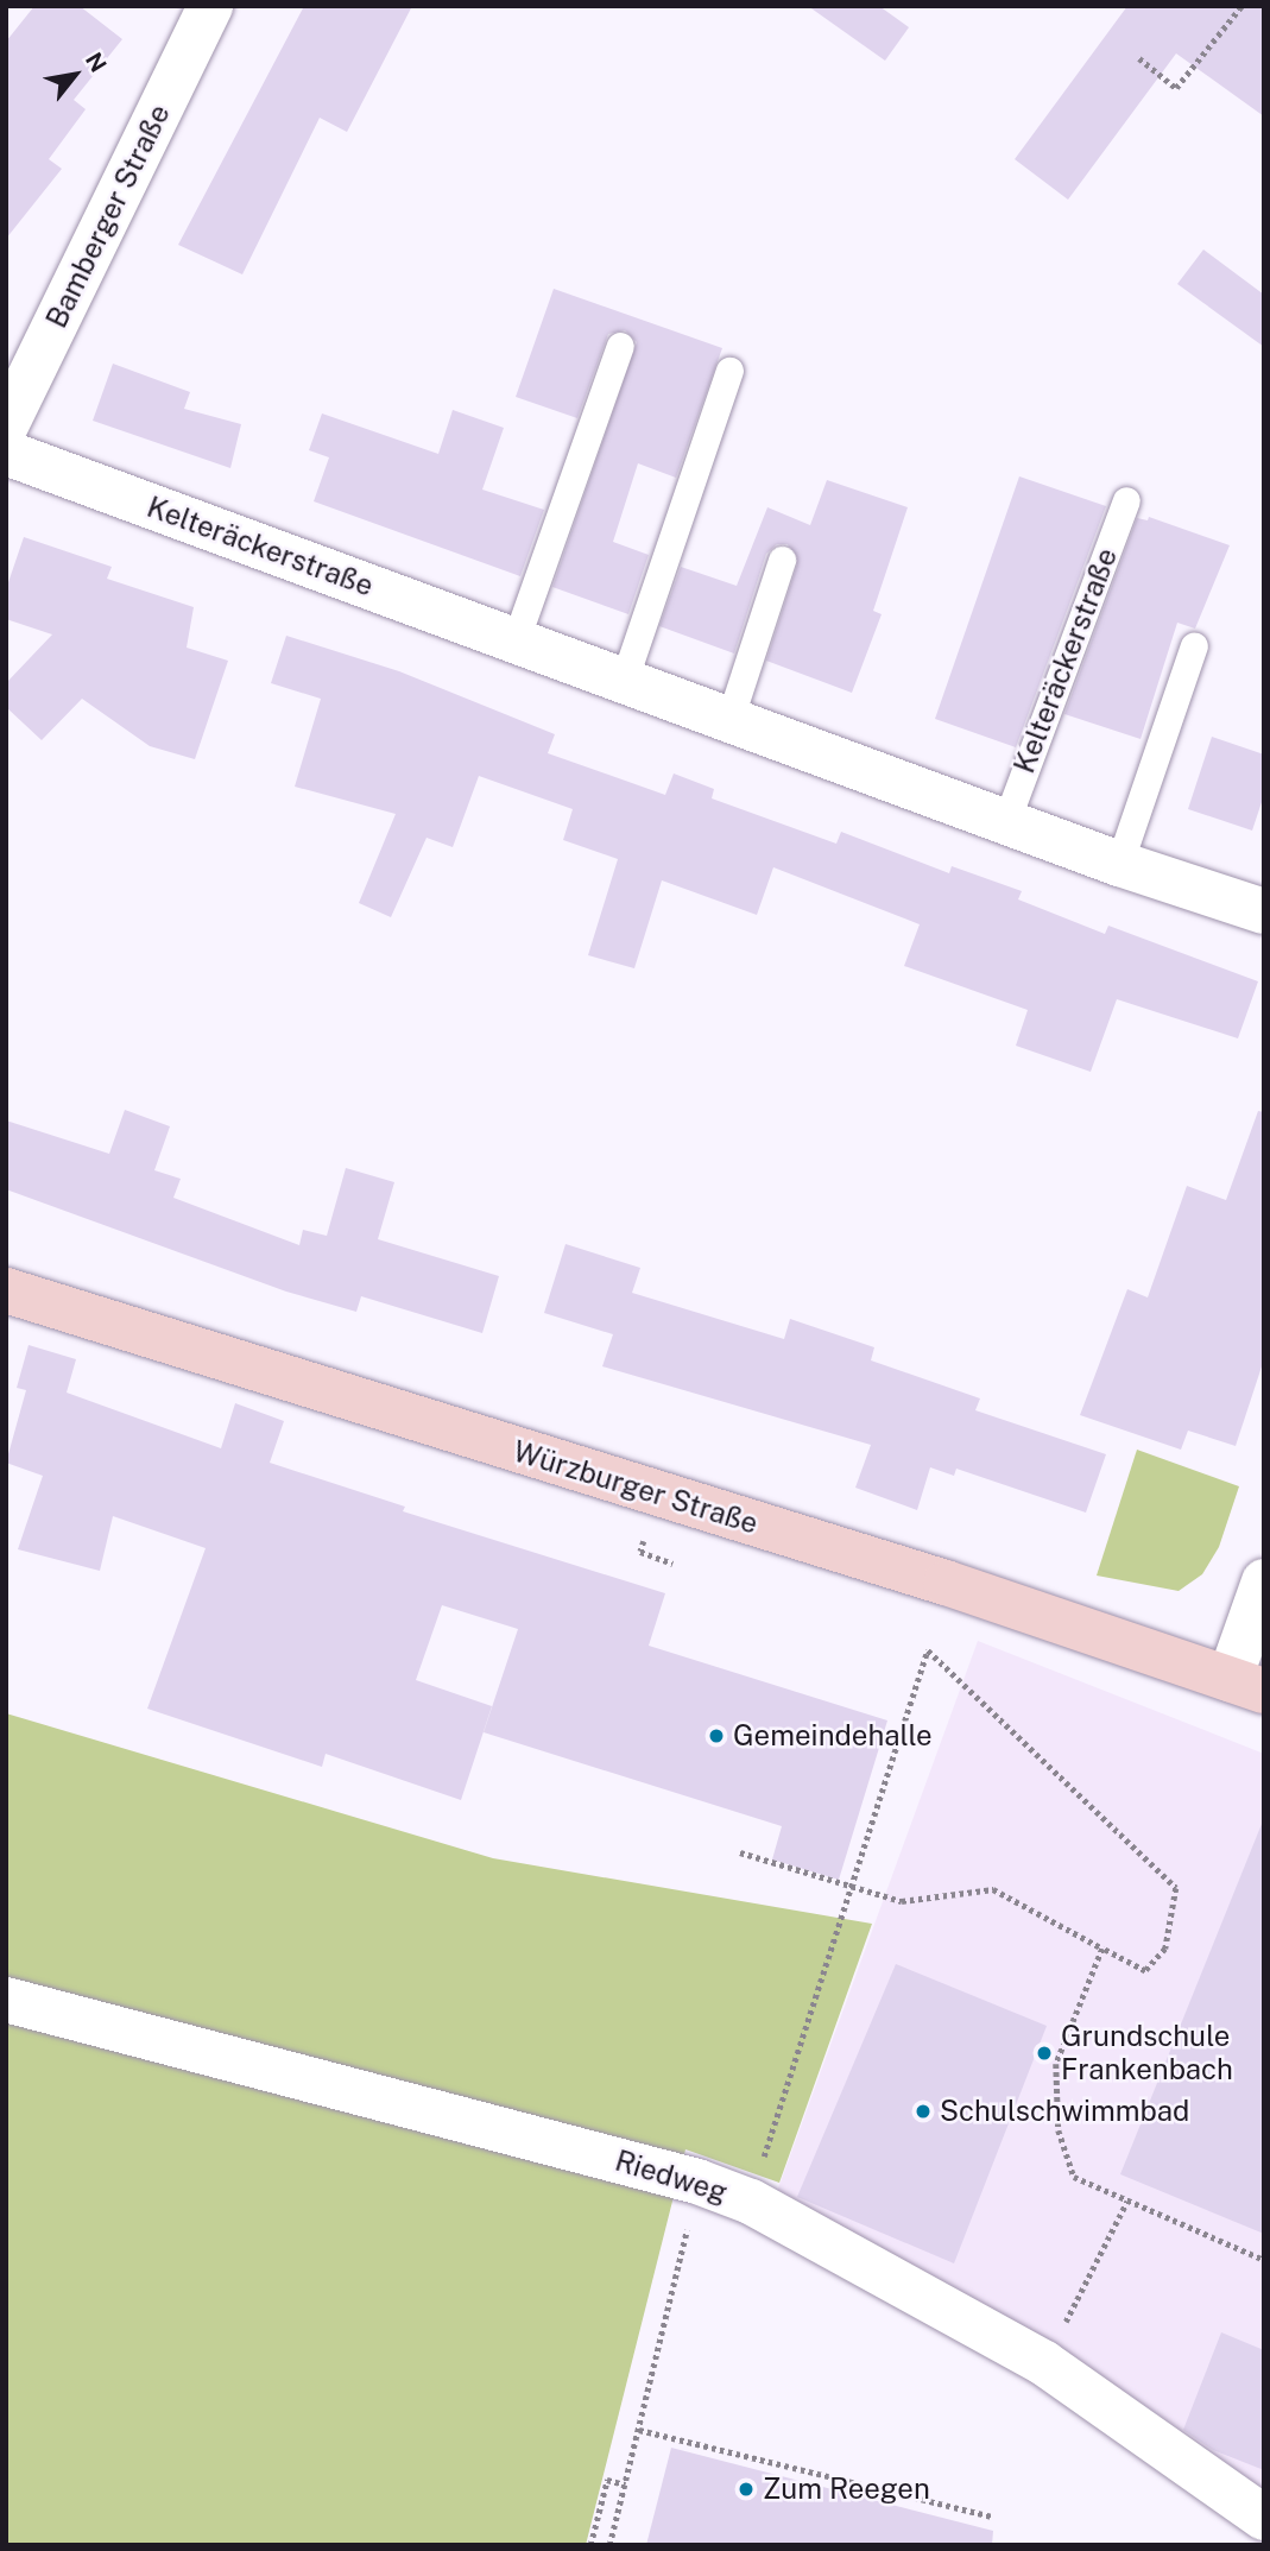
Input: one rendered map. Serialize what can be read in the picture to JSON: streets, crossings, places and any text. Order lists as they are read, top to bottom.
{
  "streets": {
    "main road": ["Würzburger Straße"],
    "street": ["Bamberger Straße", "Kelteräckerstraße", "Riedweg"]
  },
  "places": [
    "Gemeindehalle",
    "Grundschule Frankenbach",
    "Schulschwimmbad",
    "Zum Reegen"
  ],
  "north": "top right"
}
